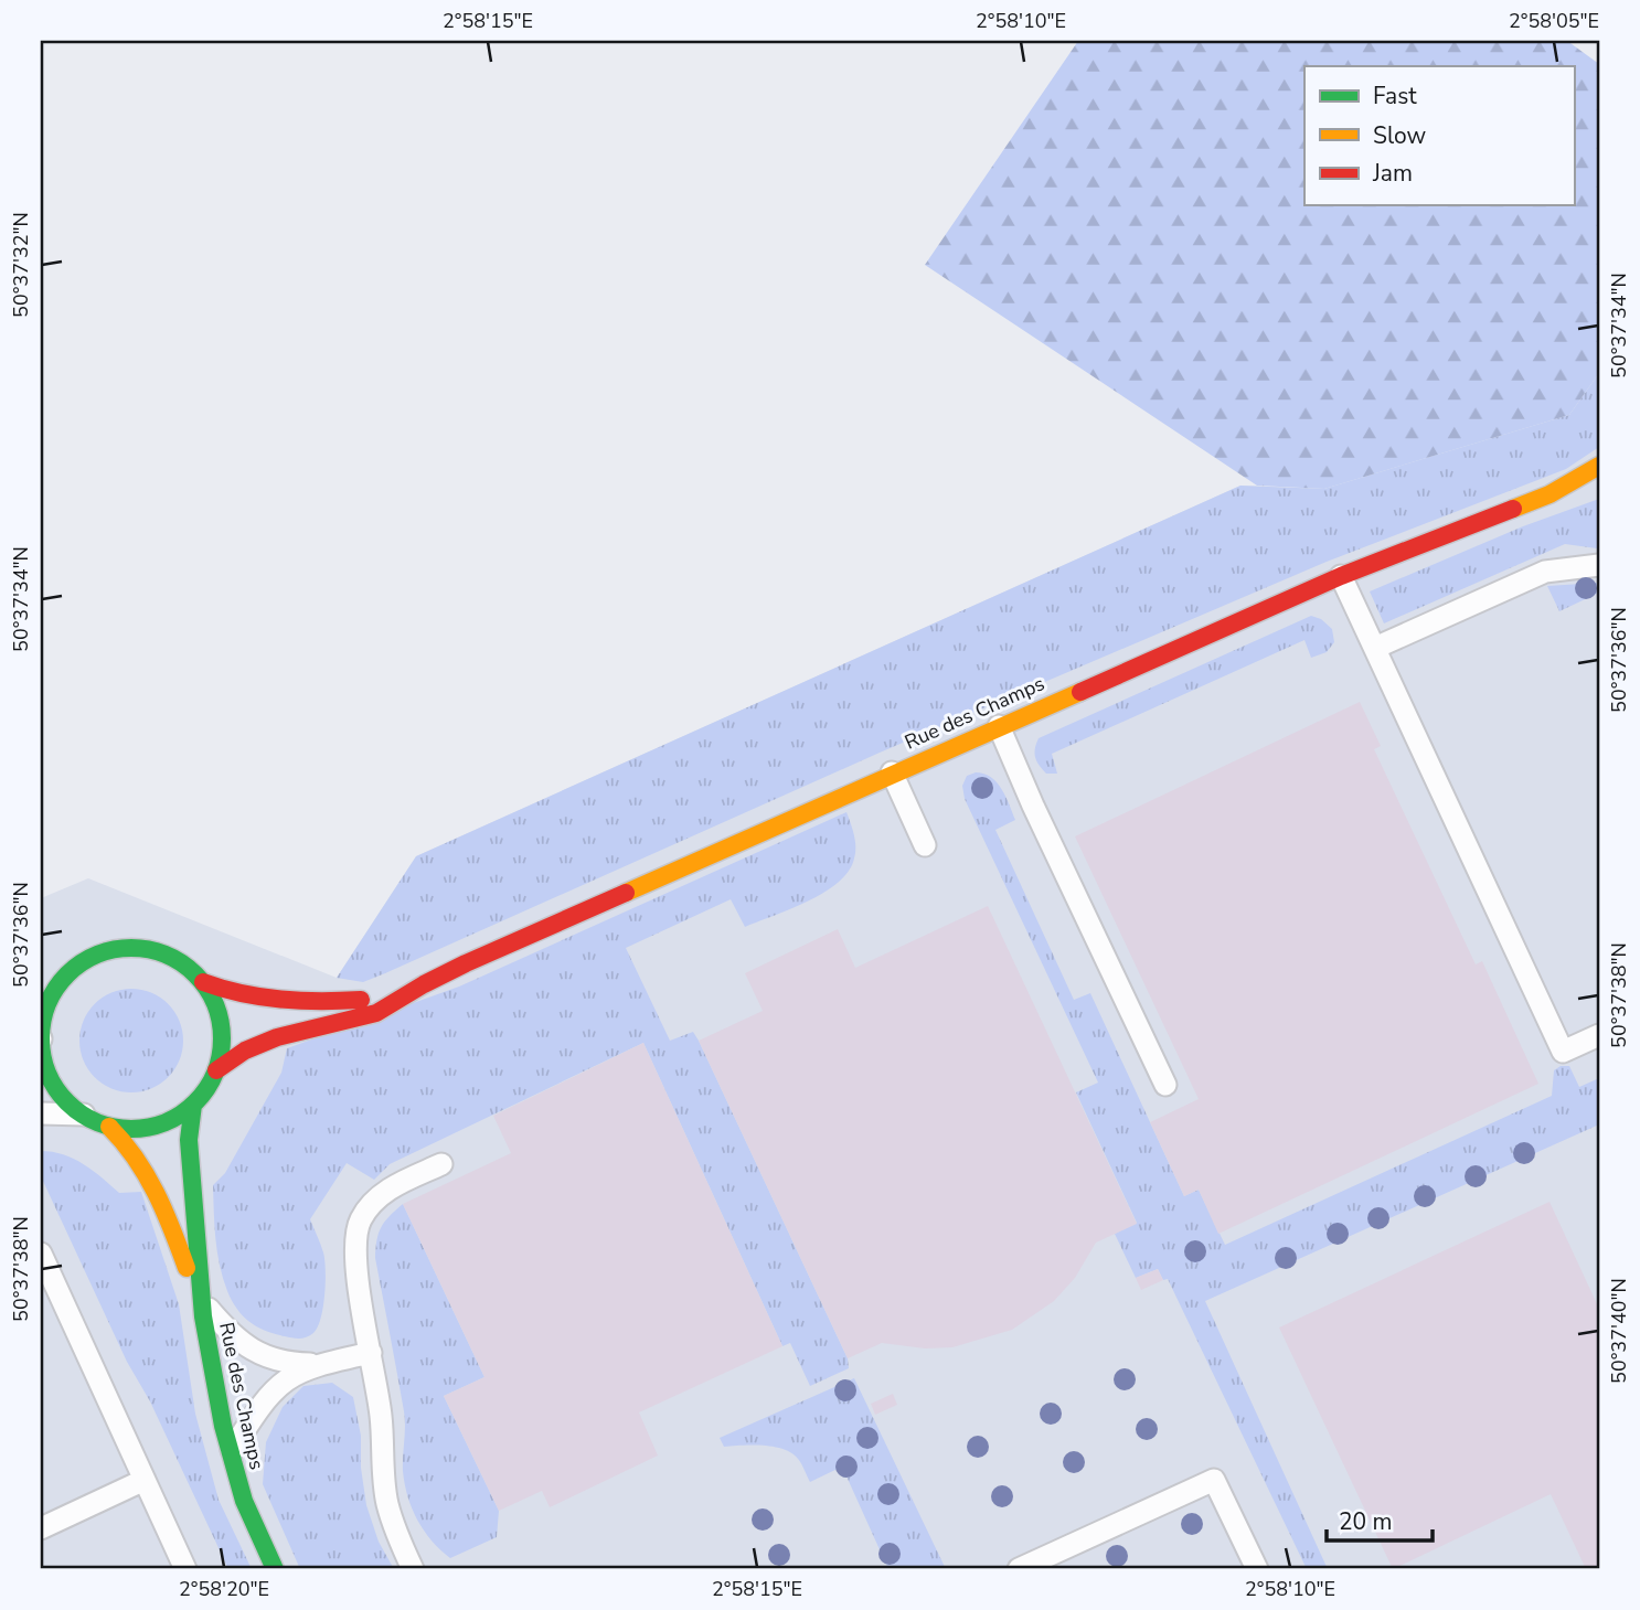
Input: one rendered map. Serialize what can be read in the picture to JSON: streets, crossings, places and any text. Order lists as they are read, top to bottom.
{
  "streets": {
    "street": ["Rue des Champs"]
  },
  "legend": ["Fast", "Slow", "Jam"],
  "scale_bar": "20 m",
  "coordinates": [
    "2°58'15\"E",
    "2°58'10\"E",
    "2°58'05\"E",
    "50°37'32\"N",
    "50°37'34\"N",
    "50°37'36\"N",
    "50°37'38\"N",
    "50°37'40\"N",
    "2°58'20\"E"
  ]
}
